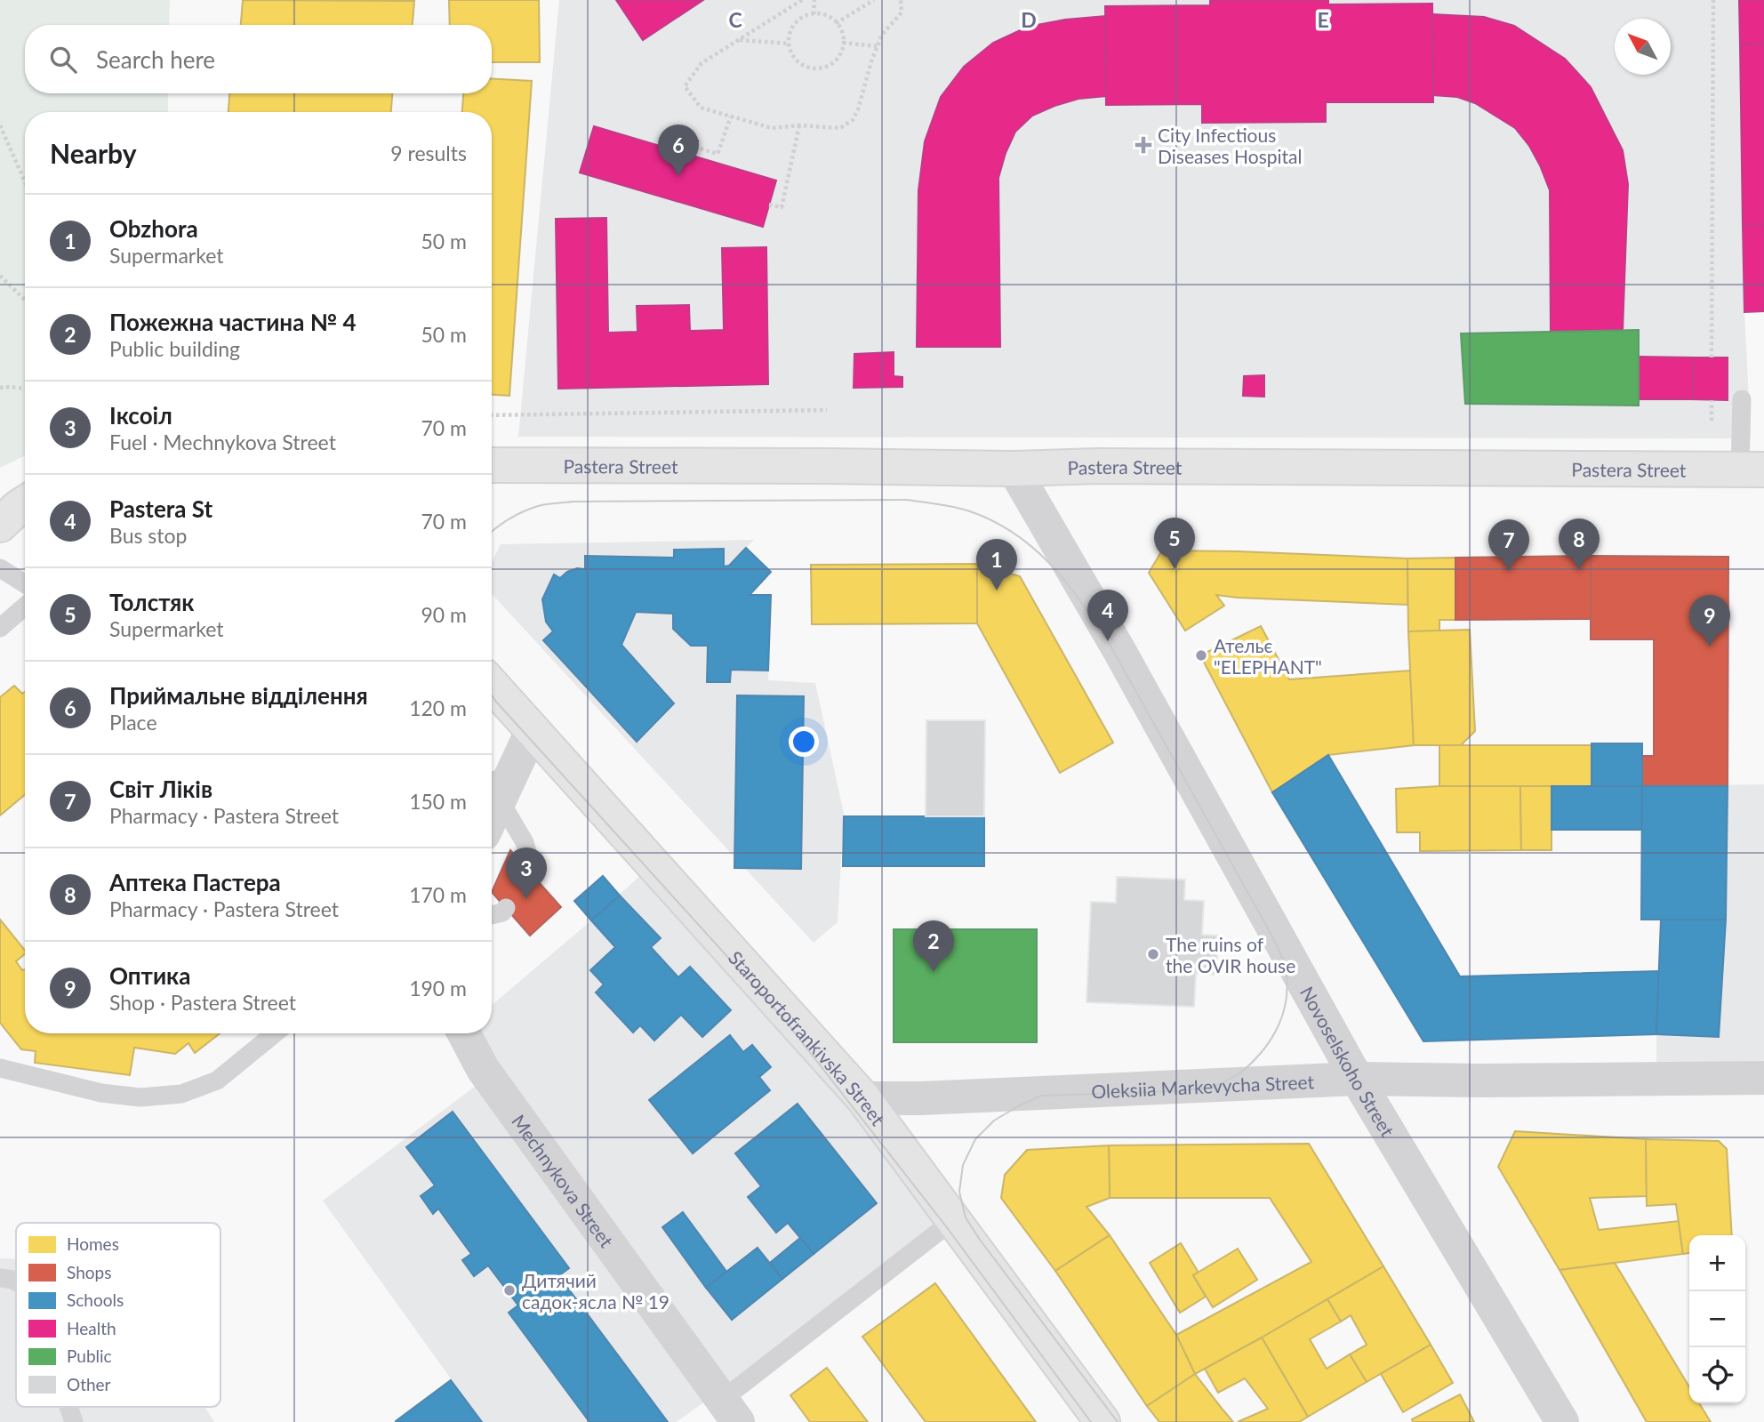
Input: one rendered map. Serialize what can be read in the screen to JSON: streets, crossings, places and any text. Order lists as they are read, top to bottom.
{
  "streets": {
    "street": [
      "Pastera Street",
      "Staroportofrankivska Street",
      "Novoselskoho Street",
      "Oleksiia Markevycha Street",
      "Mechnykova Street"
    ]
  },
  "crossings": [
    ["Pastera Street", "Novoselskoho Street"],
    ["Staroportofrankivska Street", "Oleksiia Markevycha Street"],
    ["Novoselskoho Street", "Oleksiia Markevycha Street"]
  ],
  "places": {
    "health": ["City Infectious Diseases Hospital"],
    "other": ["Ательє \"ELEPHANT\"", "The ruins of the OVIR house", "Дитячий садок-ясла № 19"]
  },
  "legend": [
    "Homes",
    "Shops",
    "Schools",
    "Health",
    "Public",
    "Other"
  ],
  "north": "top left",
  "page": {
    "search": "Search here",
    "heading": ["Nearby", "9 results"],
    "pins": [
      "6",
      "5",
      "8",
      "7",
      "1",
      "4",
      "9",
      "3",
      "2"
    ],
    "list": [
      {
        "mark": "1",
        "name": "Obzhora",
        "note": "Supermarket",
        "value": "50 m"
      },
      {
        "mark": "2",
        "name": "Пожежна частина № 4",
        "note": "Public building",
        "value": "50 m"
      },
      {
        "mark": "3",
        "name": "Iксоiл",
        "note": "Fuel · Mechnykova Street",
        "value": "70 m"
      },
      {
        "mark": "4",
        "name": "Pastera St",
        "note": "Bus stop",
        "value": "70 m"
      },
      {
        "mark": "5",
        "name": "Толстяк",
        "note": "Supermarket",
        "value": "90 m"
      },
      {
        "mark": "6",
        "name": "Приймальне відділення",
        "note": "Place",
        "value": "120 m"
      },
      {
        "mark": "7",
        "name": "Світ Ліків",
        "note": "Pharmacy · Pastera Street",
        "value": "150 m"
      },
      {
        "mark": "8",
        "name": "Аптека Пастера",
        "note": "Pharmacy · Pastera Street",
        "value": "170 m"
      },
      {
        "mark": "9",
        "name": "Оптика",
        "note": "Shop · Pastera Street",
        "value": "190 m"
      }
    ],
    "map_buttons": ["+", "−"]
  },
  "grid": {
    "columns": ["C", "D", "E"]
  }
}
